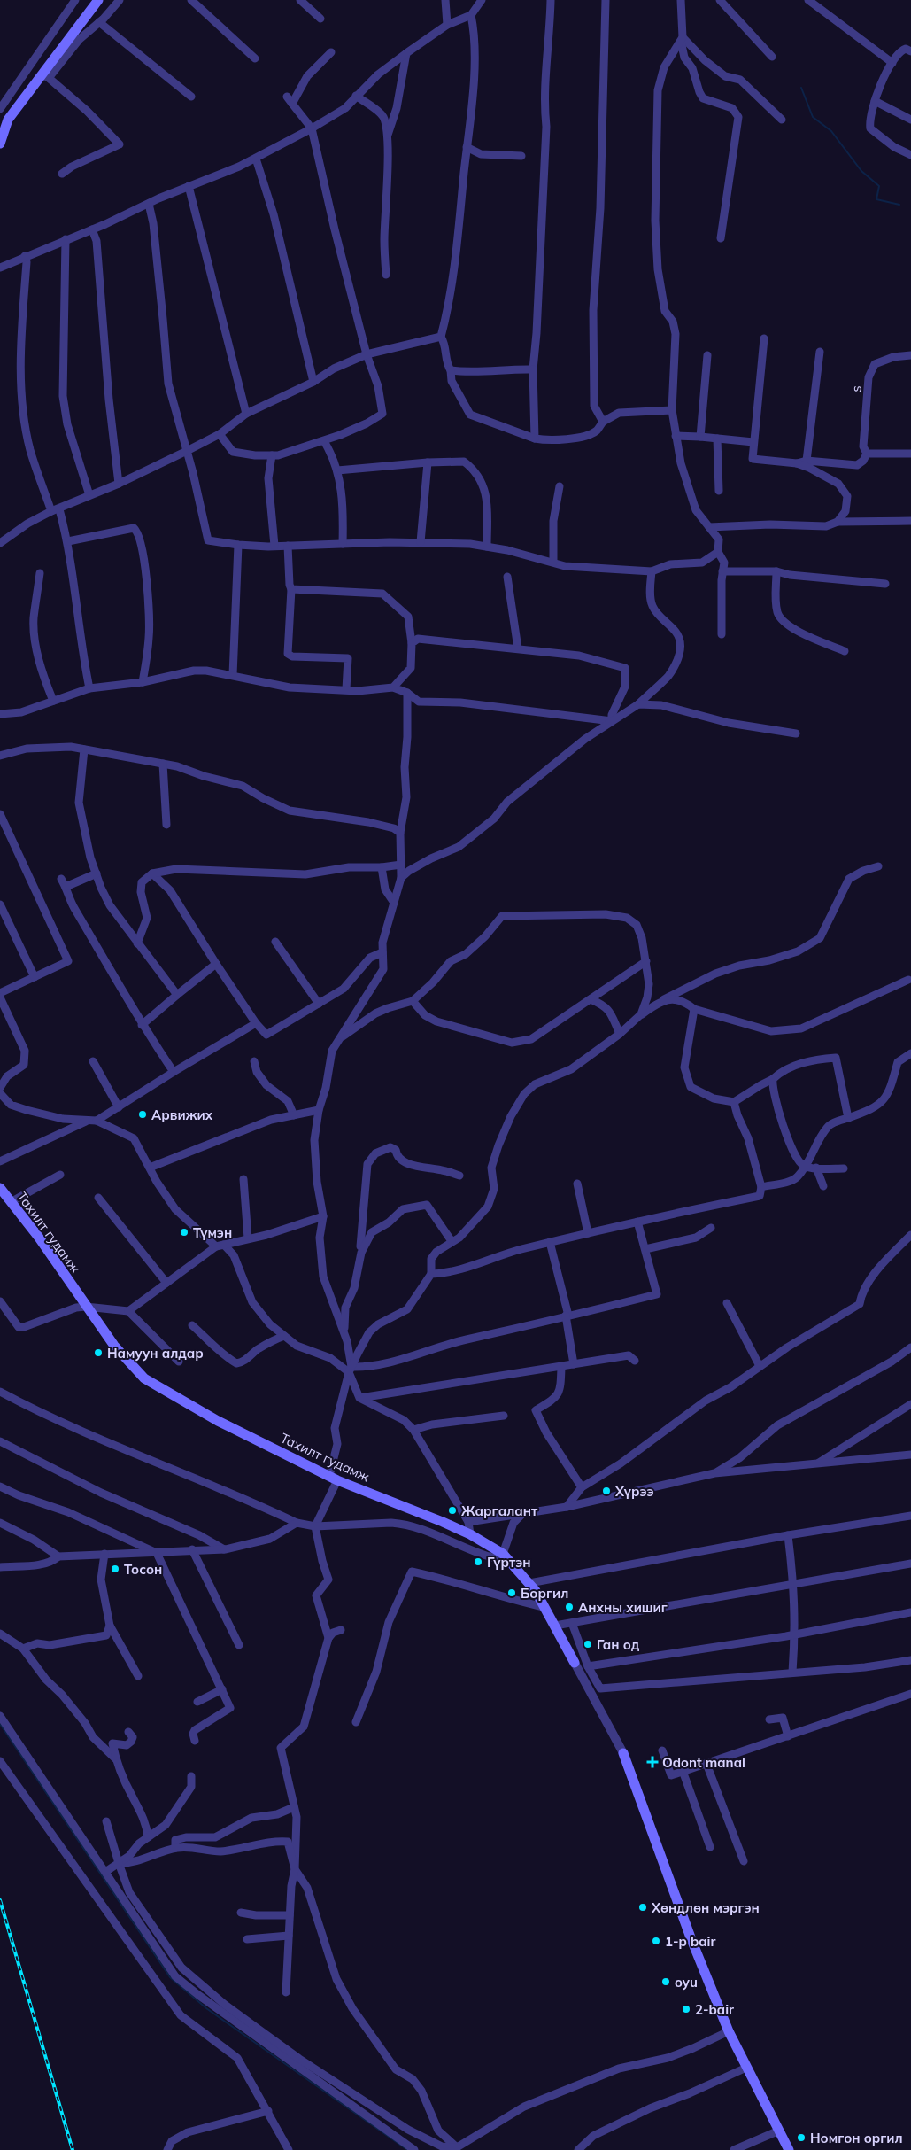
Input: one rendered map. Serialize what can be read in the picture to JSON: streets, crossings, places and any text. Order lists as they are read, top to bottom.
{
  "streets": {
    "main road": ["Тахилт гудамж"],
    "street": ["s"]
  },
  "places": {
    "other": [
      "Арвижих",
      "Түмэн",
      "Намуун алдар",
      "Хүрээ",
      "Жаргалант",
      "Гүртэн",
      "Тосон",
      "Боргил",
      "Анхны хишиг",
      "Ган од",
      "Хөндлөн мэргэн",
      "1-p bair",
      "oyu",
      "2-bair",
      "Номгон оргил"
    ],
    "health": ["Odont manal"]
  }
}
